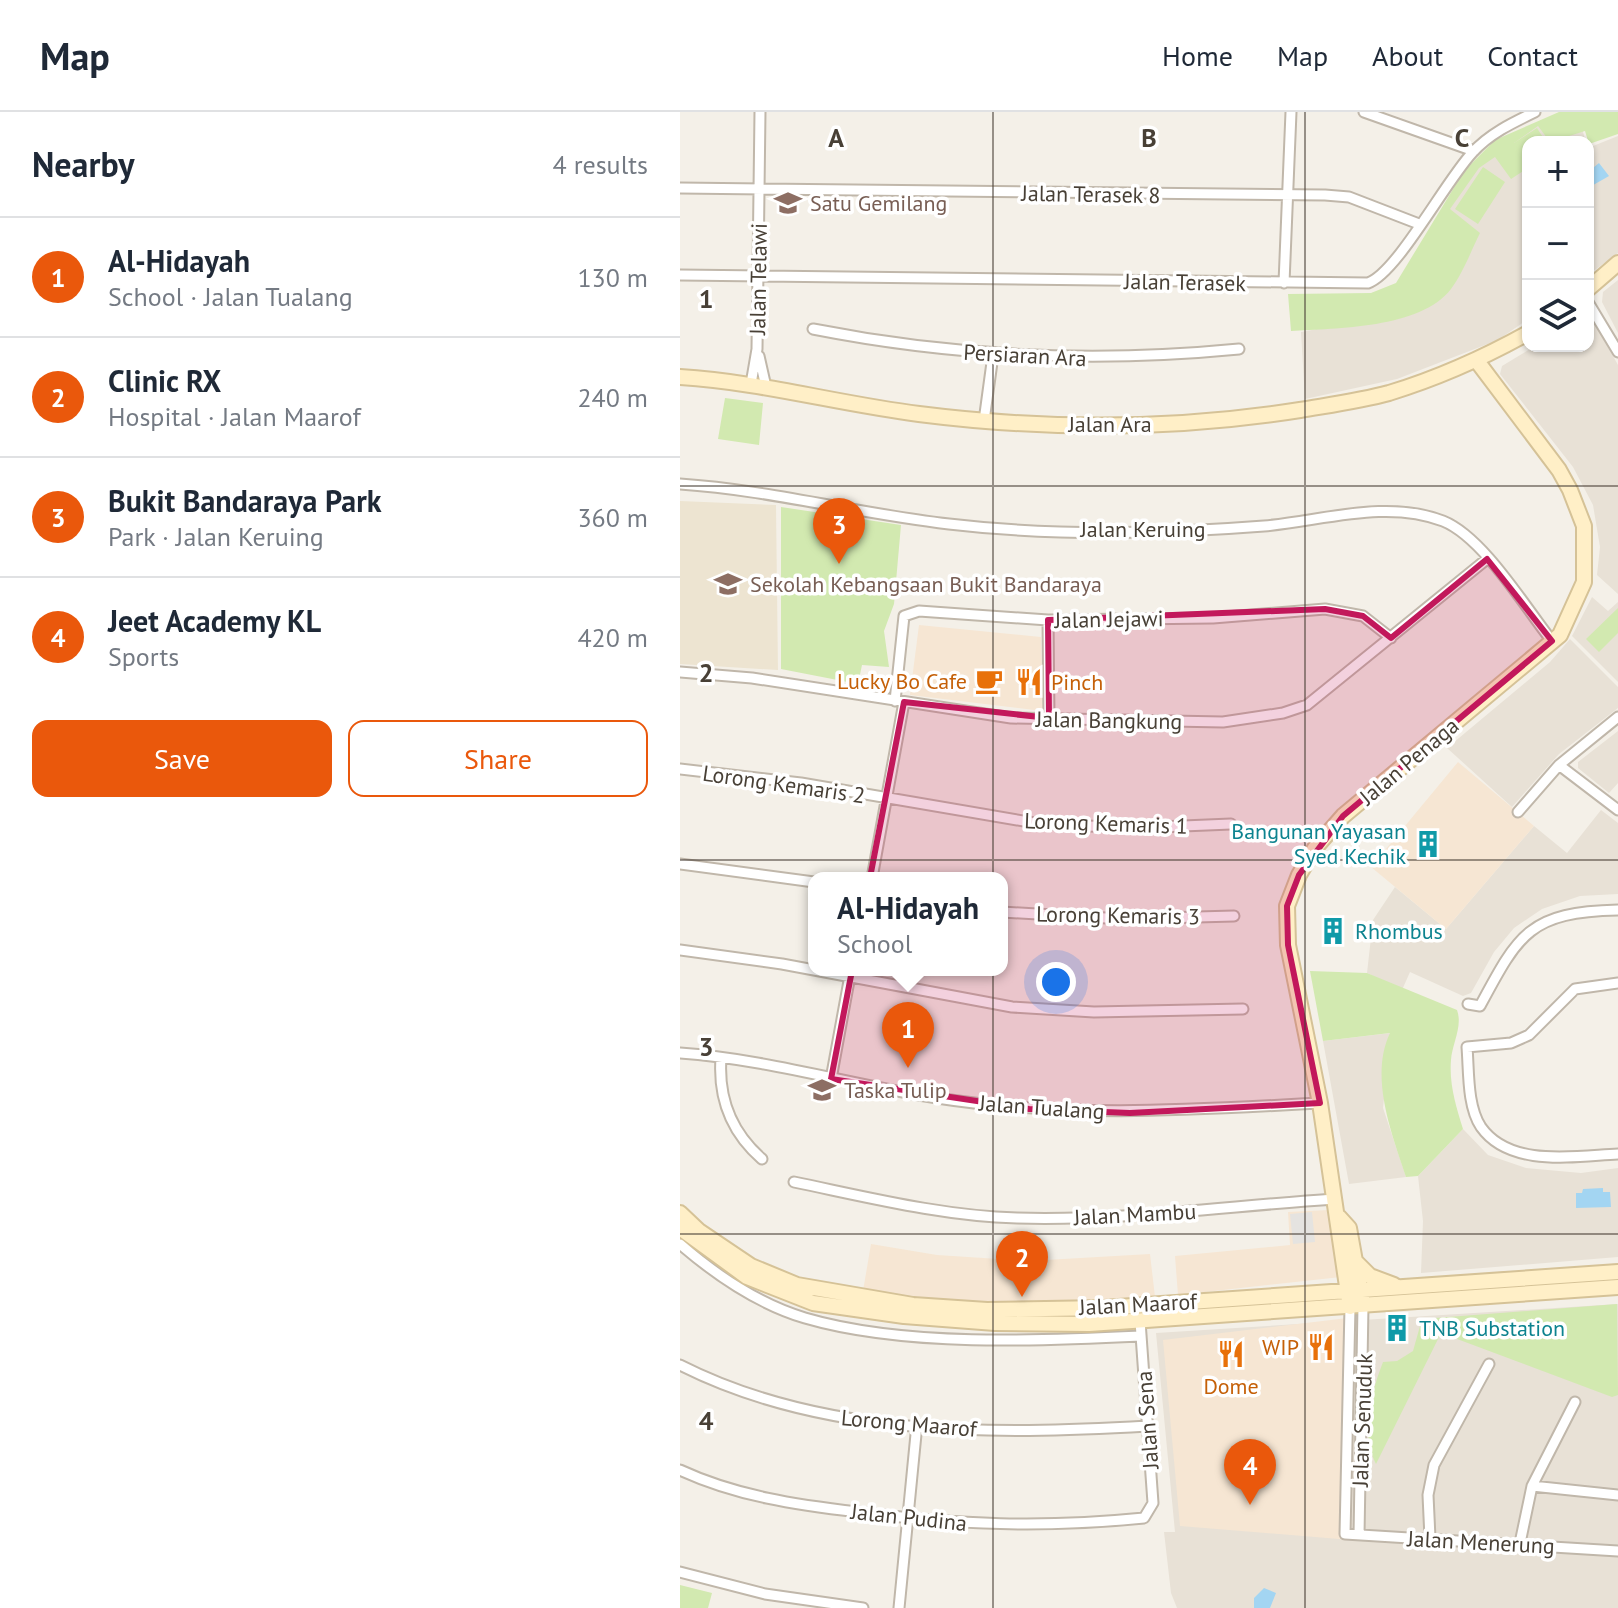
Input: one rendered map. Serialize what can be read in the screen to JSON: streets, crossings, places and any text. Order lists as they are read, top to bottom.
{
  "streets": {
    "street": [
      "Jalan Terasek 8",
      "Jalan Telawi",
      "Jalan Terasek",
      "Persiaran Ara",
      "Jalan Ara",
      "Jalan Keruing",
      "Jalan Jejawi",
      "Jalan Bangkung",
      "Jalan Penaga",
      "Lorong Kemaris 2",
      "Lorong Kemaris 1",
      "Lorong Kemaris 3",
      "Jalan Tualang",
      "Jalan Mambu",
      "Jalan Maarof",
      "Jalan Sena",
      "Jalan Senuduk",
      "Lorong Maarof",
      "Jalan Pudina",
      "Jalan Menerung"
    ]
  },
  "crossings": [
    ["Jalan Terasek 8", "Jalan Telawi"],
    ["Jalan Terasek 8", "Jalan Terasek"],
    ["Jalan Telawi", "Jalan Terasek"],
    ["Jalan Telawi", "Jalan Ara"],
    ["Persiaran Ara", "Jalan Ara"],
    ["Jalan Ara", "Jalan Penaga"],
    ["Jalan Keruing", "Jalan Bangkung"],
    ["Jalan Keruing", "Jalan Penaga"],
    ["Jalan Jejawi", "Jalan Bangkung"],
    ["Jalan Penaga", "Jalan Tualang"],
    ["Jalan Penaga", "Jalan Mambu"],
    ["Jalan Penaga", "Jalan Maarof"],
    ["Jalan Penaga", "Jalan Senuduk"],
    ["Lorong Kemaris 2", "Lorong Kemaris 1"],
    ["Jalan Maarof", "Jalan Sena"],
    ["Jalan Maarof", "Jalan Senuduk"],
    ["Jalan Sena", "Lorong Maarof"],
    ["Jalan Sena", "Jalan Pudina"],
    ["Jalan Senuduk", "Jalan Menerung"]
  ],
  "places": {
    "school or university": ["Satu Gemilang", "Sekolah Kebangsaan Bukit Bandaraya", "Taska Tulip"],
    "cafe": ["Lucky Bo Cafe"],
    "restaurant": ["Pinch", "WIP", "Dome"],
    "building": ["Bangunan Yayasan Syed Kechik", "Rhombus", "TNB Substation"]
  },
  "page": {
    "header": "Map",
    "nav": [
      "Home",
      "Map",
      "About",
      "Contact"
    ],
    "heading": ["Nearby", "4 results"],
    "map_buttons": ["+", "−"],
    "list": [
      {
        "mark": "1",
        "name": "Al-Hidayah",
        "note": "School · Jalan Tualang",
        "value": "130 m"
      },
      {
        "mark": "2",
        "name": "Clinic RX",
        "note": "Hospital · Jalan Maarof",
        "value": "240 m"
      },
      {
        "mark": "3",
        "name": "Bukit Bandaraya Park",
        "note": "Park · Jalan Keruing",
        "value": "360 m"
      },
      {
        "mark": "4",
        "name": "Jeet Academy KL",
        "note": "Sports",
        "value": "420 m"
      }
    ],
    "pins": [
      "3",
      "1",
      "2",
      "4"
    ],
    "buttons": ["Save", "Share"],
    "popup": ["Al-Hidayah", "School"]
  },
  "grid": {
    "columns": ["A", "B", "C"],
    "rows": [
      "1",
      "2",
      "3",
      "4"
    ]
  }
}
